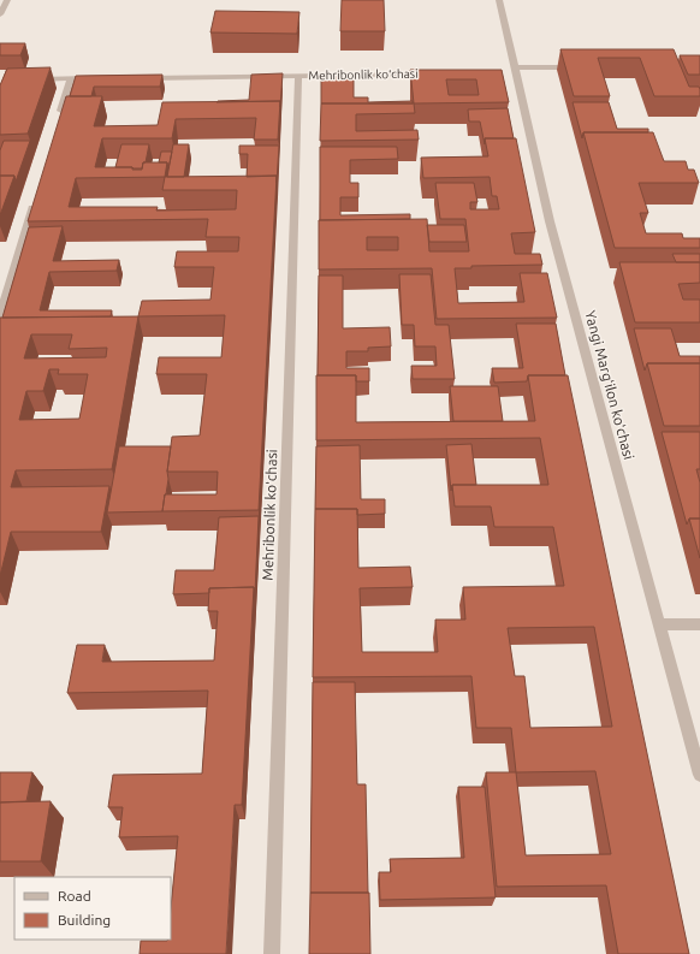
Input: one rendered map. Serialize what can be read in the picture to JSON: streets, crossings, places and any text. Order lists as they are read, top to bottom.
{
  "streets": {
    "street": ["Mehribonlik koʻchasi", "Yangi Margʻilon koʻchasi"]
  },
  "legend": ["Road", "Building"]
}
